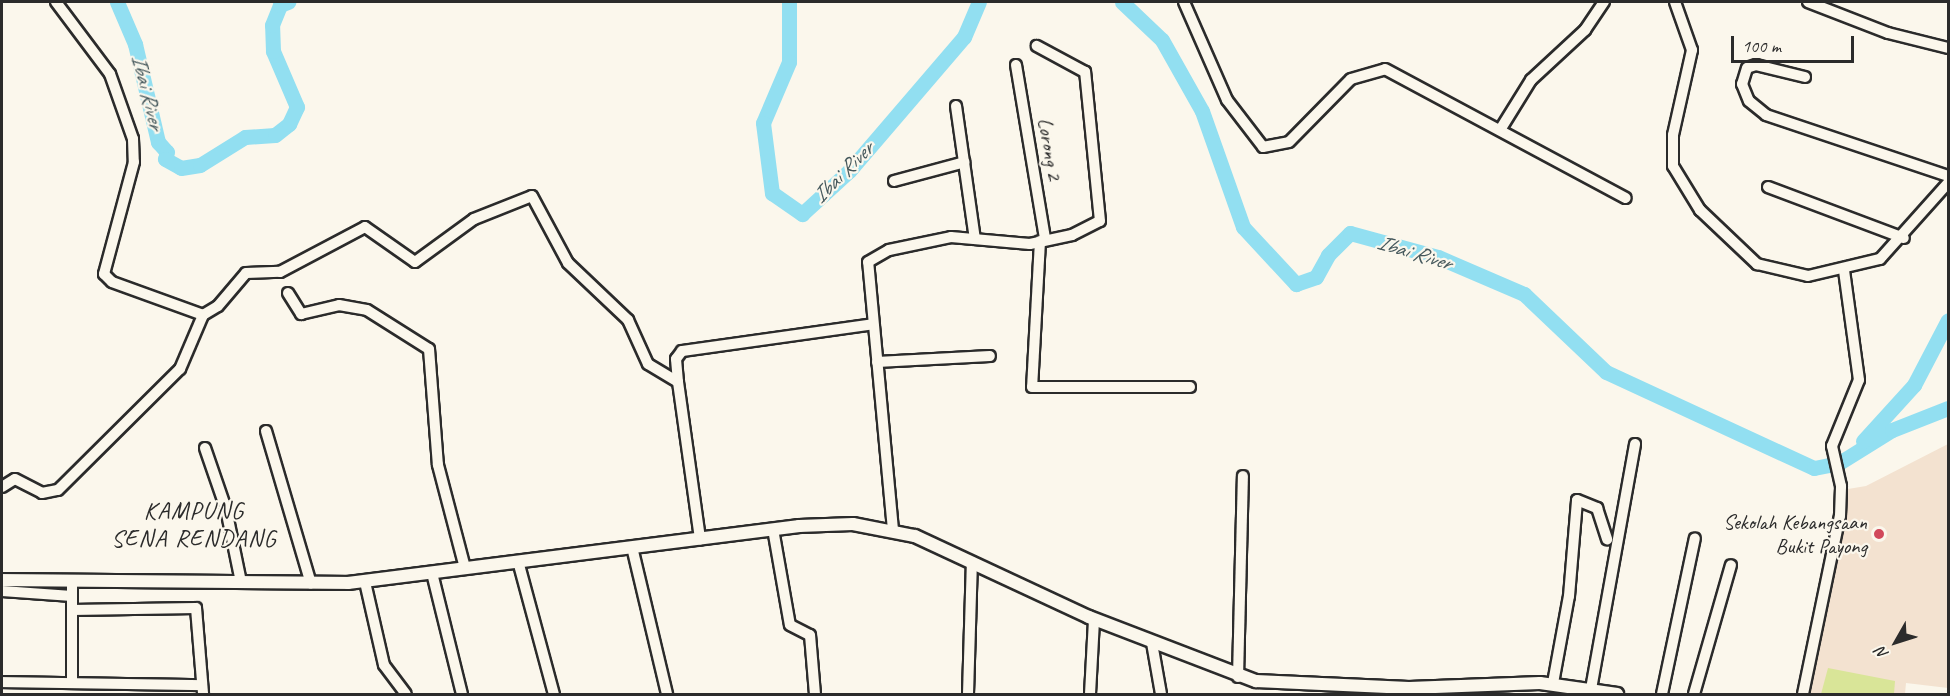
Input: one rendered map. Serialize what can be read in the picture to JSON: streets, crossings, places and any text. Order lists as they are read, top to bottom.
{
  "streets": {
    "street": ["Lorong 2"]
  },
  "districts": ["KAMPUNG SENA RENDANG"],
  "water": ["Ibai River"],
  "places": ["Sekolah Kebangsaan Bukit Payong"],
  "scale_bar": "100 m",
  "north": "bottom left"
}
